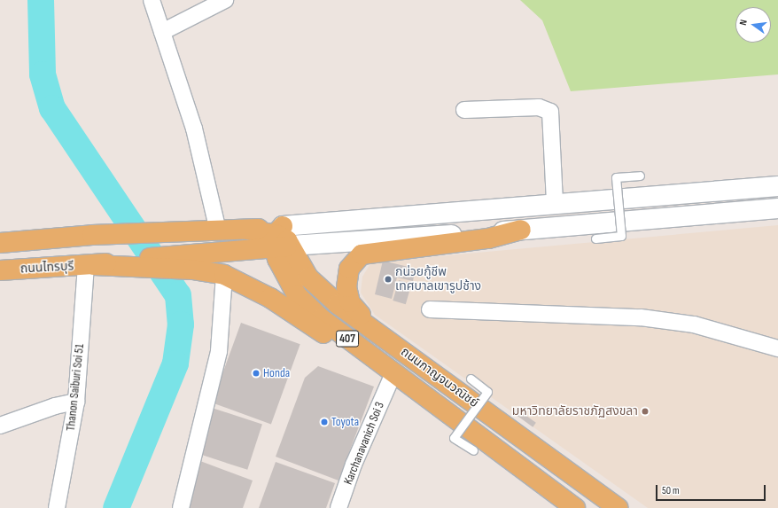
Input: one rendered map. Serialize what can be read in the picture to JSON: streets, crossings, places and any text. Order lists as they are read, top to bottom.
{
  "streets": {
    "main road": ["ถนนไทรบุรี", "407", "ถนนกาญจนวณิชย์"],
    "street": ["Thanon Saiburi Soi 51", "Karchanavanich Soi 3"]
  },
  "crossings": [
    ["ถนนไทรบุรี", "Thanon Saiburi Soi 51"]
  ],
  "places": [
    "กน่วยกู้ชีพ เทศบาลเขารูปช้าง",
    "Honda",
    "มหาวิทยาลัยราชภัฏสงขลา",
    "Toyota"
  ],
  "scale_bar": "50 m",
  "north": "left"
}
